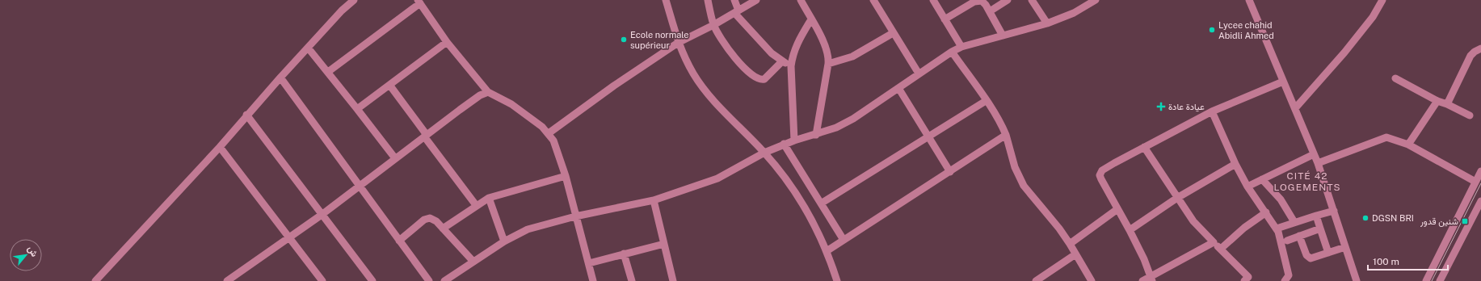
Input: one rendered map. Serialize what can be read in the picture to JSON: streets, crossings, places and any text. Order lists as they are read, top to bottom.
{
  "districts": ["CITÉ 42 LOGEMENTS"],
  "places": {
    "other": ["Lycee chahid Abidli Ahmed", "Ecole normale supérieur", "DGSN BRI"],
    "health": ["عيادة عادة"],
    "transit": ["شنين قدور"]
  },
  "scale_bar": "100 m",
  "north": "top right"
}
